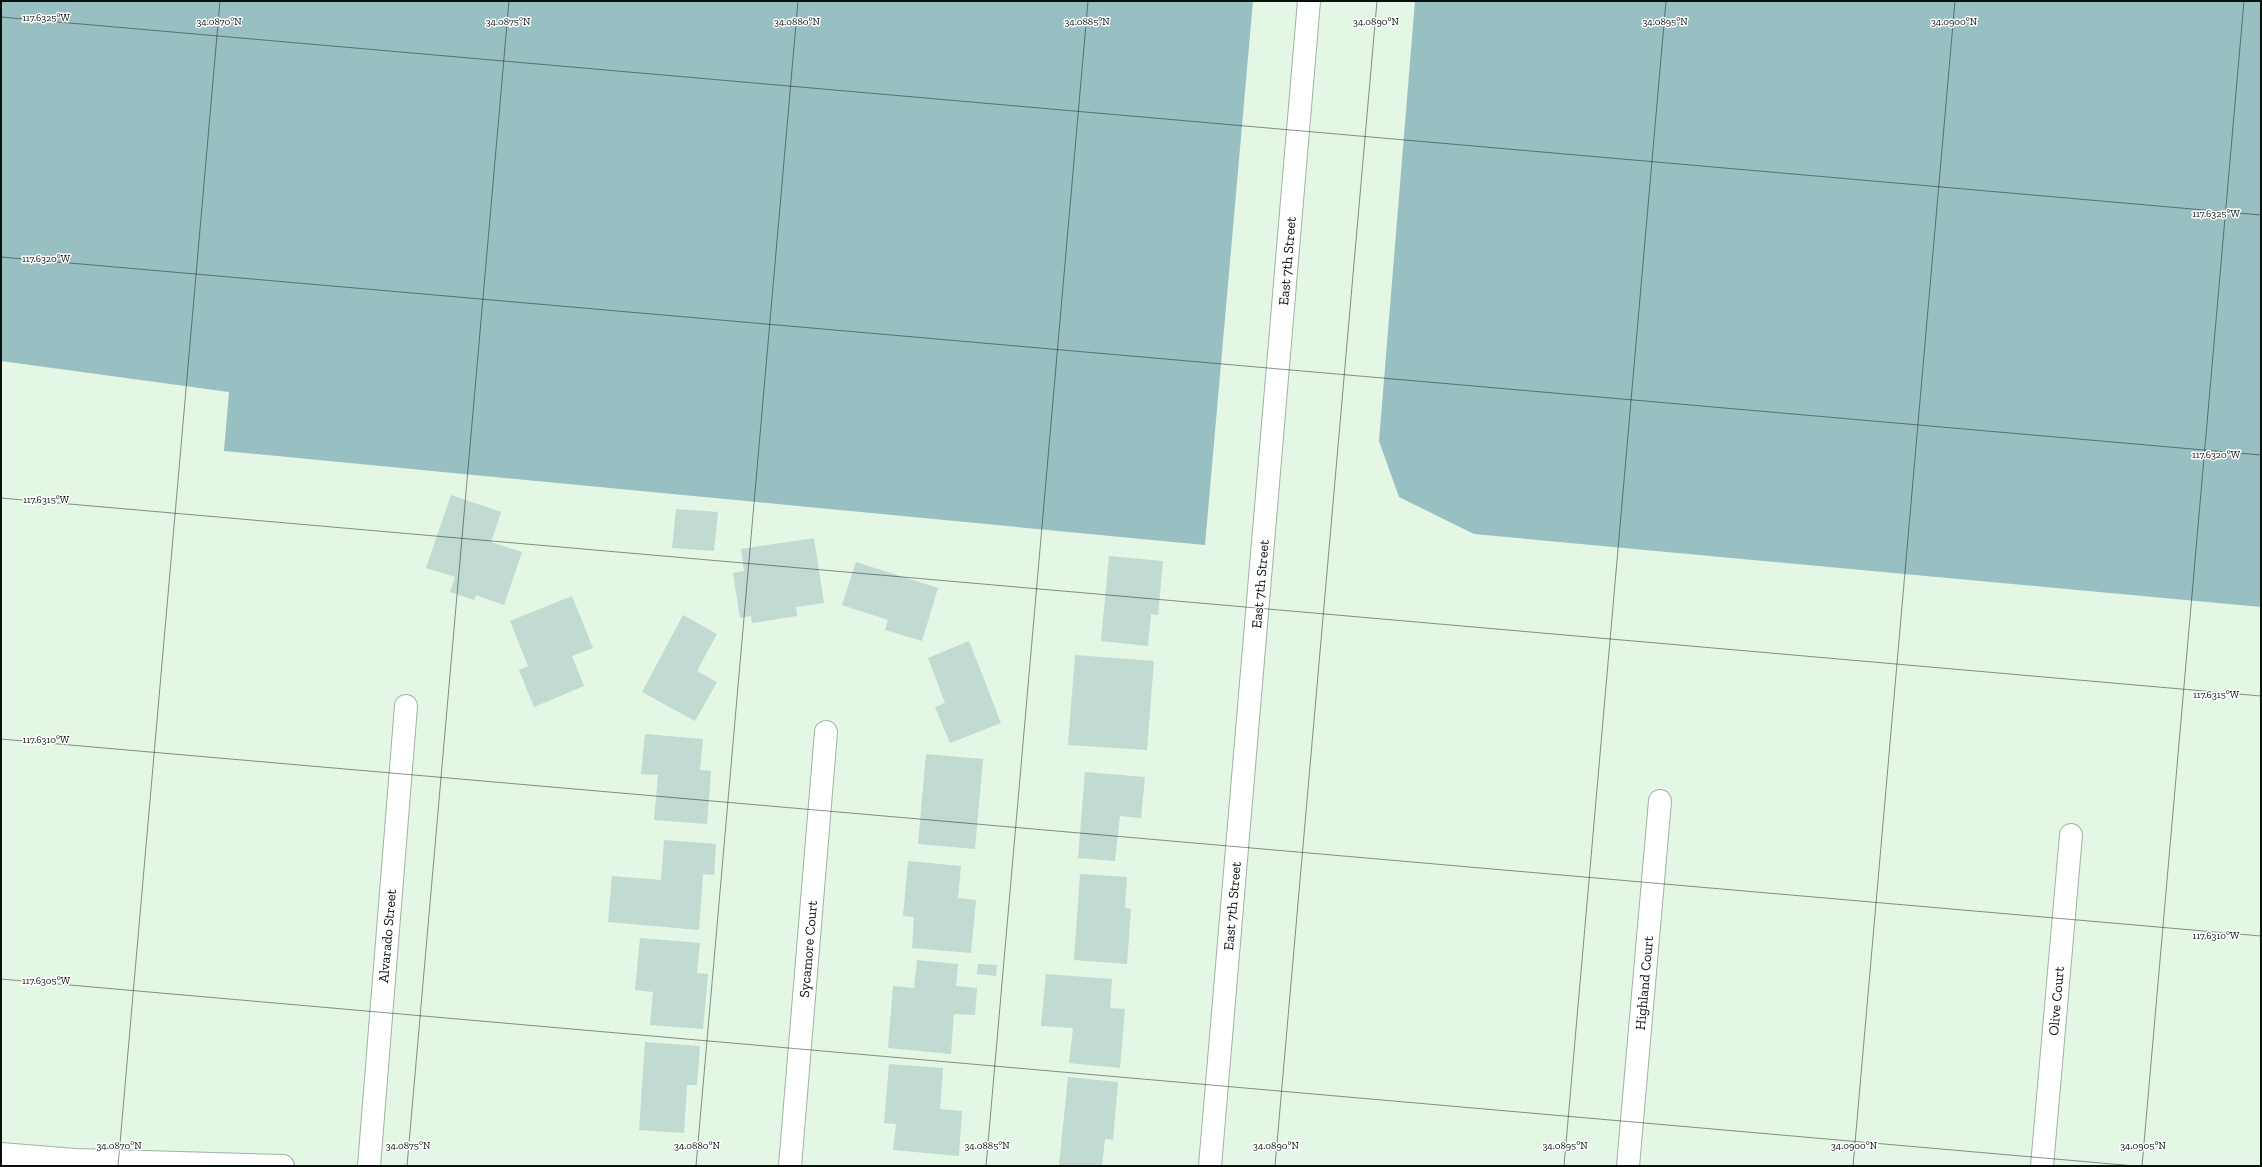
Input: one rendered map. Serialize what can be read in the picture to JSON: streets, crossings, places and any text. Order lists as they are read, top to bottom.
{
  "streets": {
    "street": [
      "East 7th Street",
      "Alvarado Street",
      "Sycamore Court",
      "Highland Court",
      "Olive Court"
    ]
  },
  "coordinates": [
    "117.6325°W",
    "34.0870°N",
    "34.0875°N",
    "34.0880°N",
    "34.0885°N",
    "34.0890°N",
    "34.0895°N",
    "34.0900°N",
    "117.6320°W",
    "117.6315°W",
    "117.6310°W",
    "117.6305°W",
    "34.0905°N"
  ]
}
